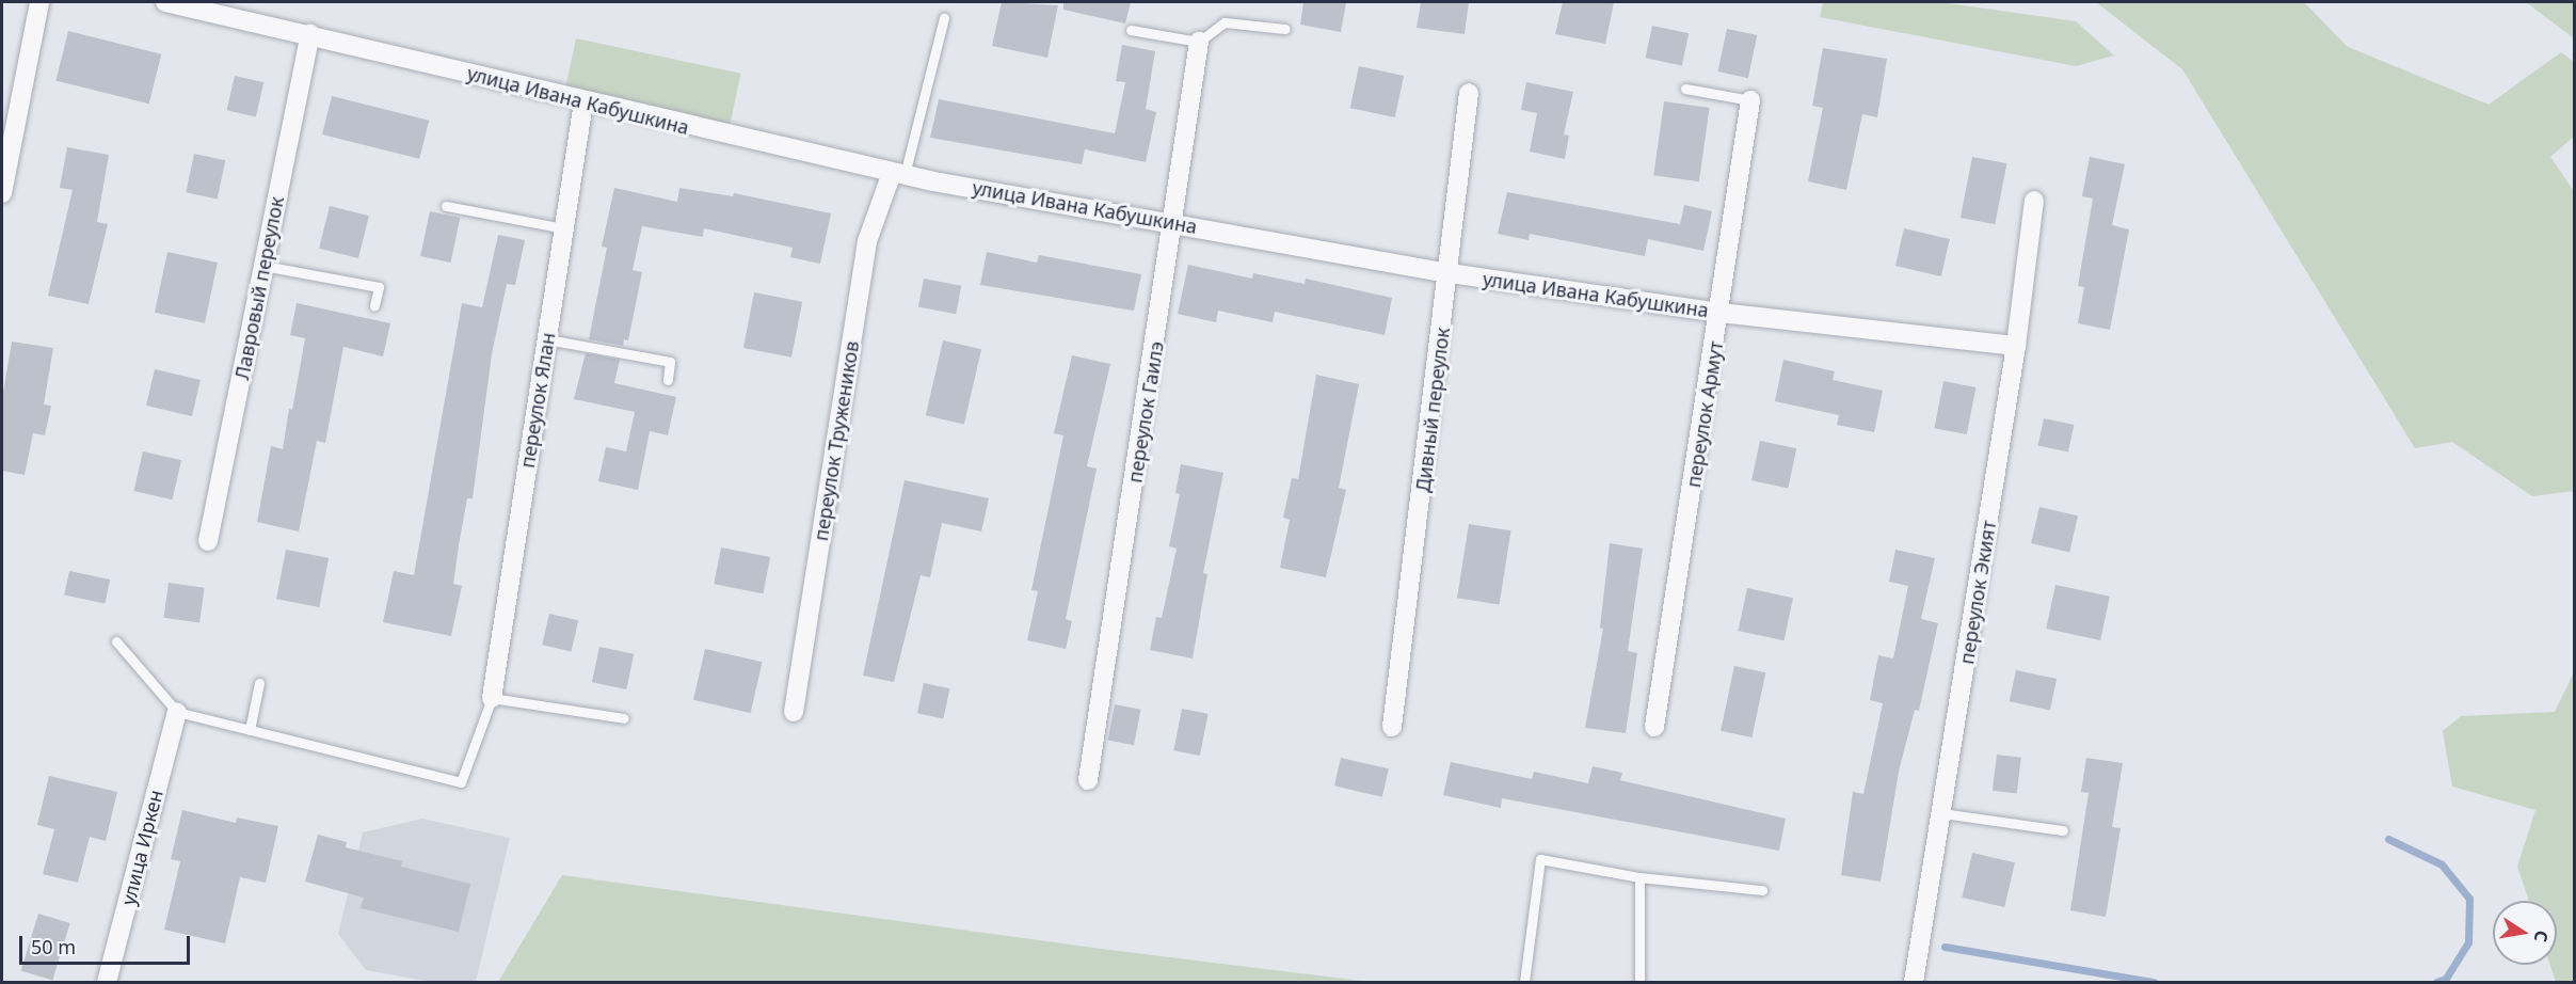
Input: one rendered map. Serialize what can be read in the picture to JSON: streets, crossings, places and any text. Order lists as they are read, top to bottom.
{
  "streets": {
    "street": [
      "улица Ивана Кабушкина",
      "Лавровый переулок",
      "переулок Ялан",
      "Дивный переулок",
      "переулок Гаилэ",
      "переулок Армут",
      "переулок Тружеников",
      "переулок Экият",
      "улица Иркен"
    ]
  },
  "crossings": [
    ["улица Ивана Кабушкина", "Лавровый переулок"],
    ["улица Ивана Кабушкина", "переулок Ялан"],
    ["улица Ивана Кабушкина", "Дивный переулок"],
    ["улица Ивана Кабушкина", "переулок Гаилэ"],
    ["улица Ивана Кабушкина", "переулок Армут"],
    ["улица Ивана Кабушкина", "переулок Тружеников"],
    ["улица Ивана Кабушкина", "переулок Экият"]
  ],
  "scale_bar": "50 m",
  "north": "right"
}
